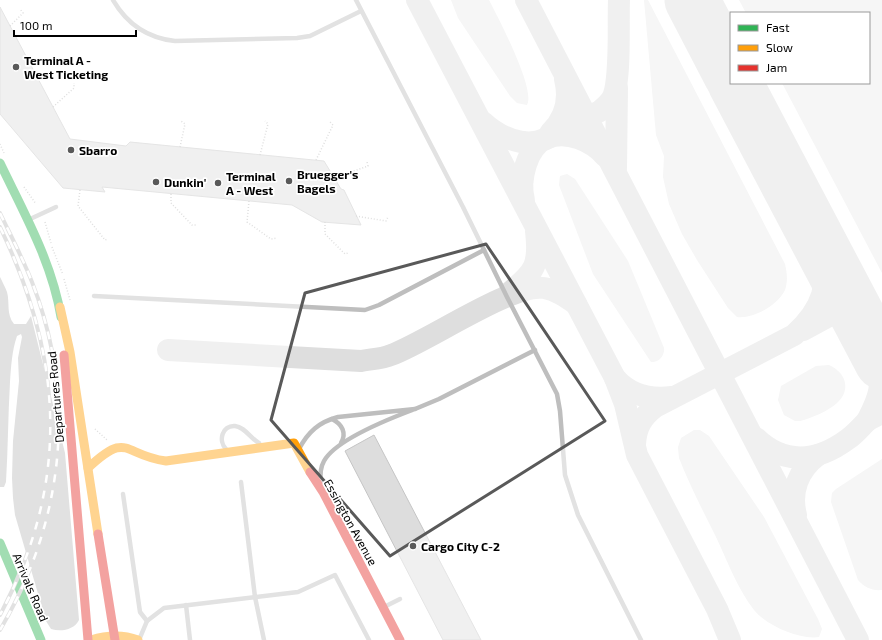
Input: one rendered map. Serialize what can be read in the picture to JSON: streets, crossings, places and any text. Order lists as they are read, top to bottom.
{
  "streets": {
    "main road": ["Departures Road", "Essington Avenue", "Arrivals Road"]
  },
  "places": [
    "Terminal A - West Ticketing",
    "Sbarro",
    "Bruegger's Bagels",
    "Dunkin'",
    "Terminal A - West",
    "Cargo City C-2"
  ],
  "legend": ["Fast", "Slow", "Jam"],
  "scale_bar": "100 m"
}
